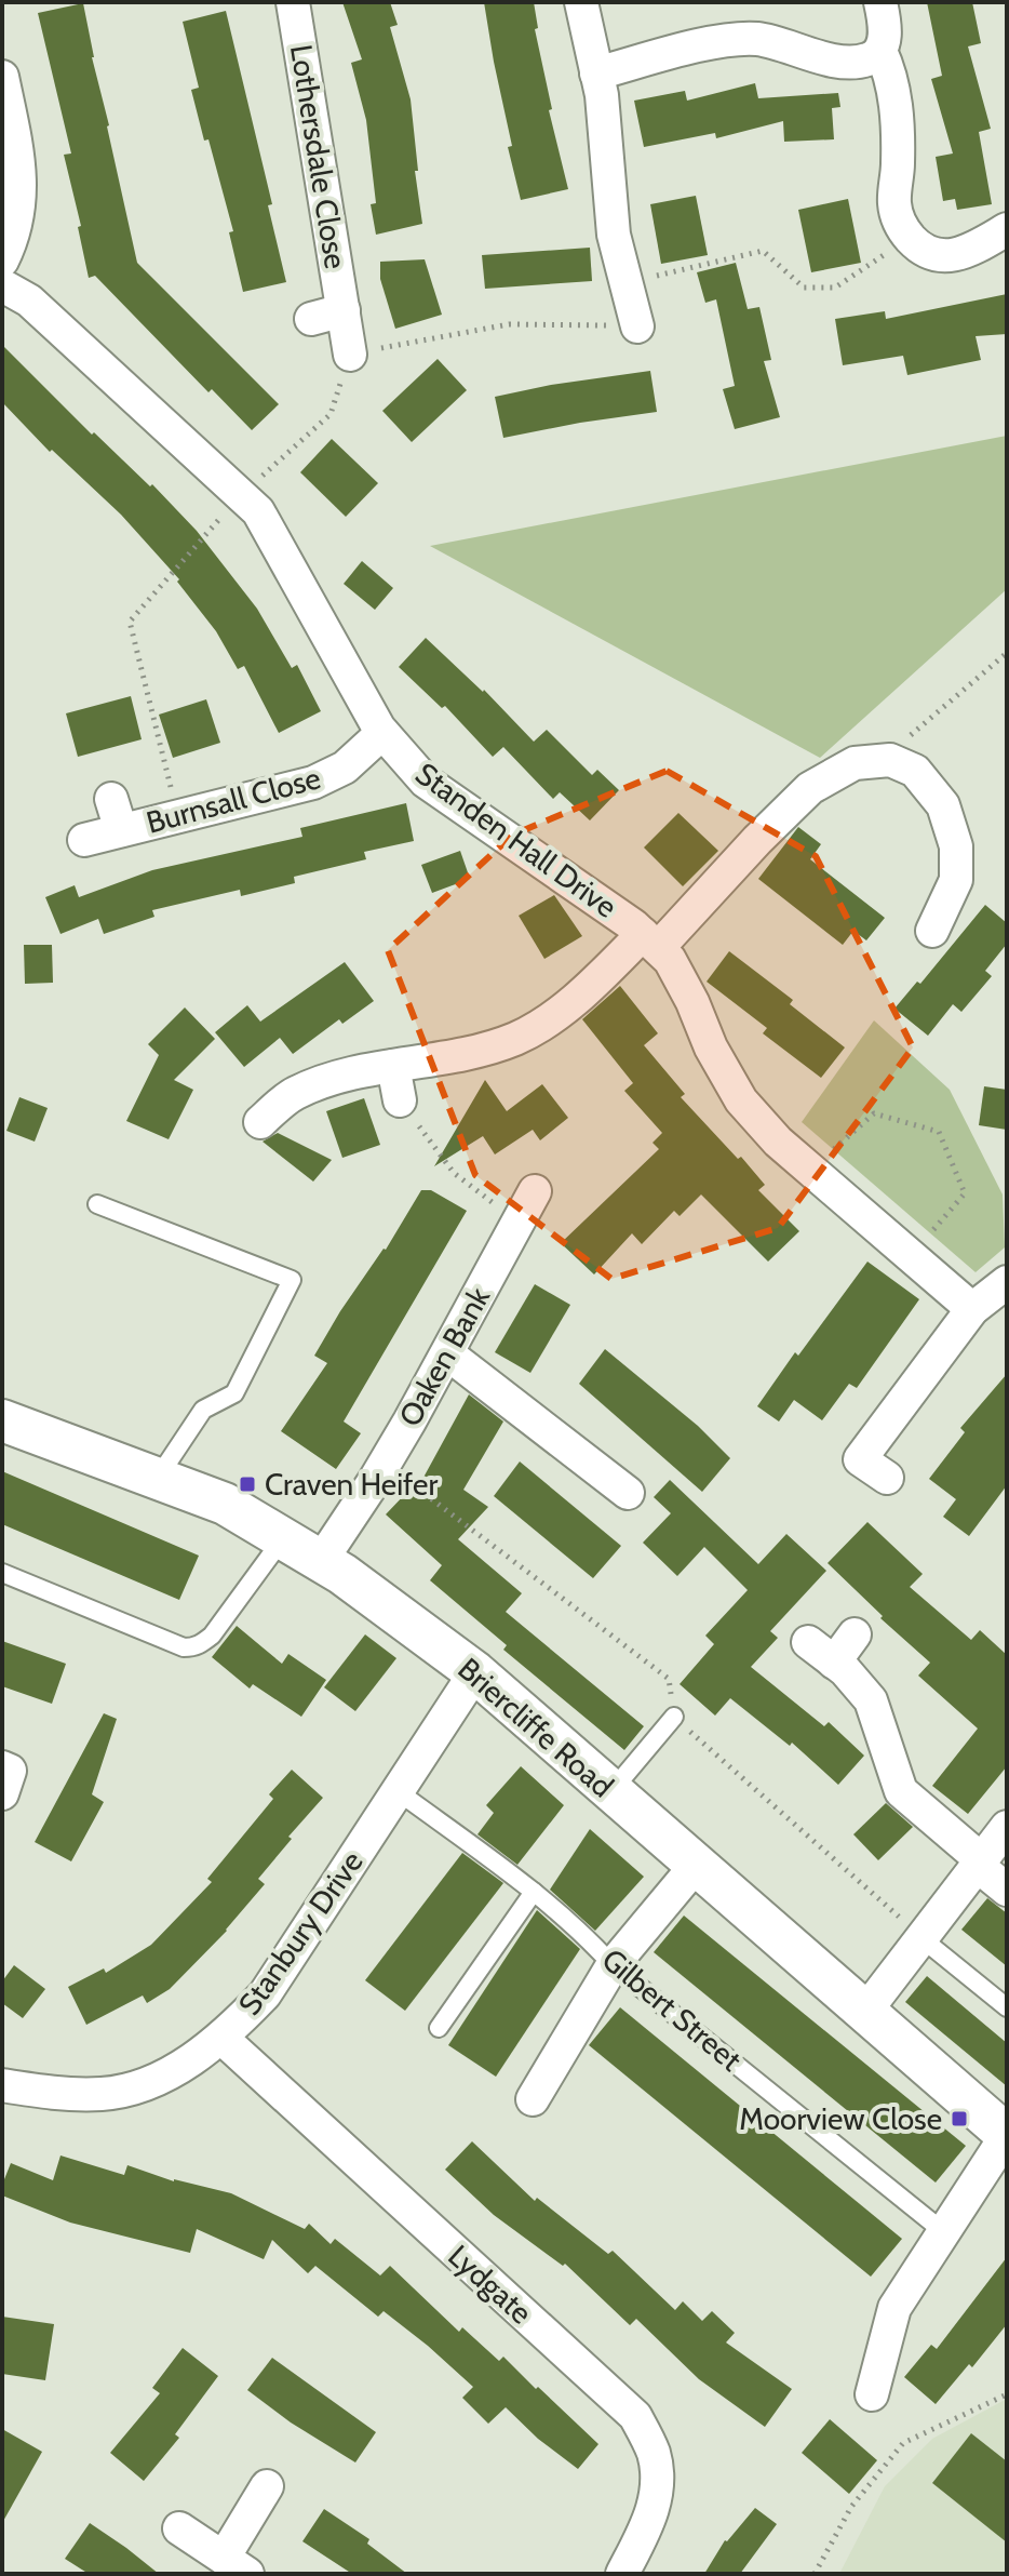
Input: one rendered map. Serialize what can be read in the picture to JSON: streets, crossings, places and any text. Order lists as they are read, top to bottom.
{
  "streets": {
    "street": [
      "Lothersdale Close",
      "Burnsall Close",
      "Standen Hall Drive",
      "Oaken Bank",
      "Briercliffe Road",
      "Stanbury Drive",
      "Lydgate"
    ],
    "lane": ["Gilbert Street"]
  },
  "crossings": [
    ["Burnsall Close", "Standen Hall Drive"],
    ["Oaken Bank", "Briercliffe Road"],
    ["Briercliffe Road", "Stanbury Drive"],
    ["Stanbury Drive", "Gilbert Street"],
    ["Stanbury Drive", "Lydgate"]
  ],
  "places": {
    "transit": ["Craven Heifer", "Moorview Close"]
  }
}
